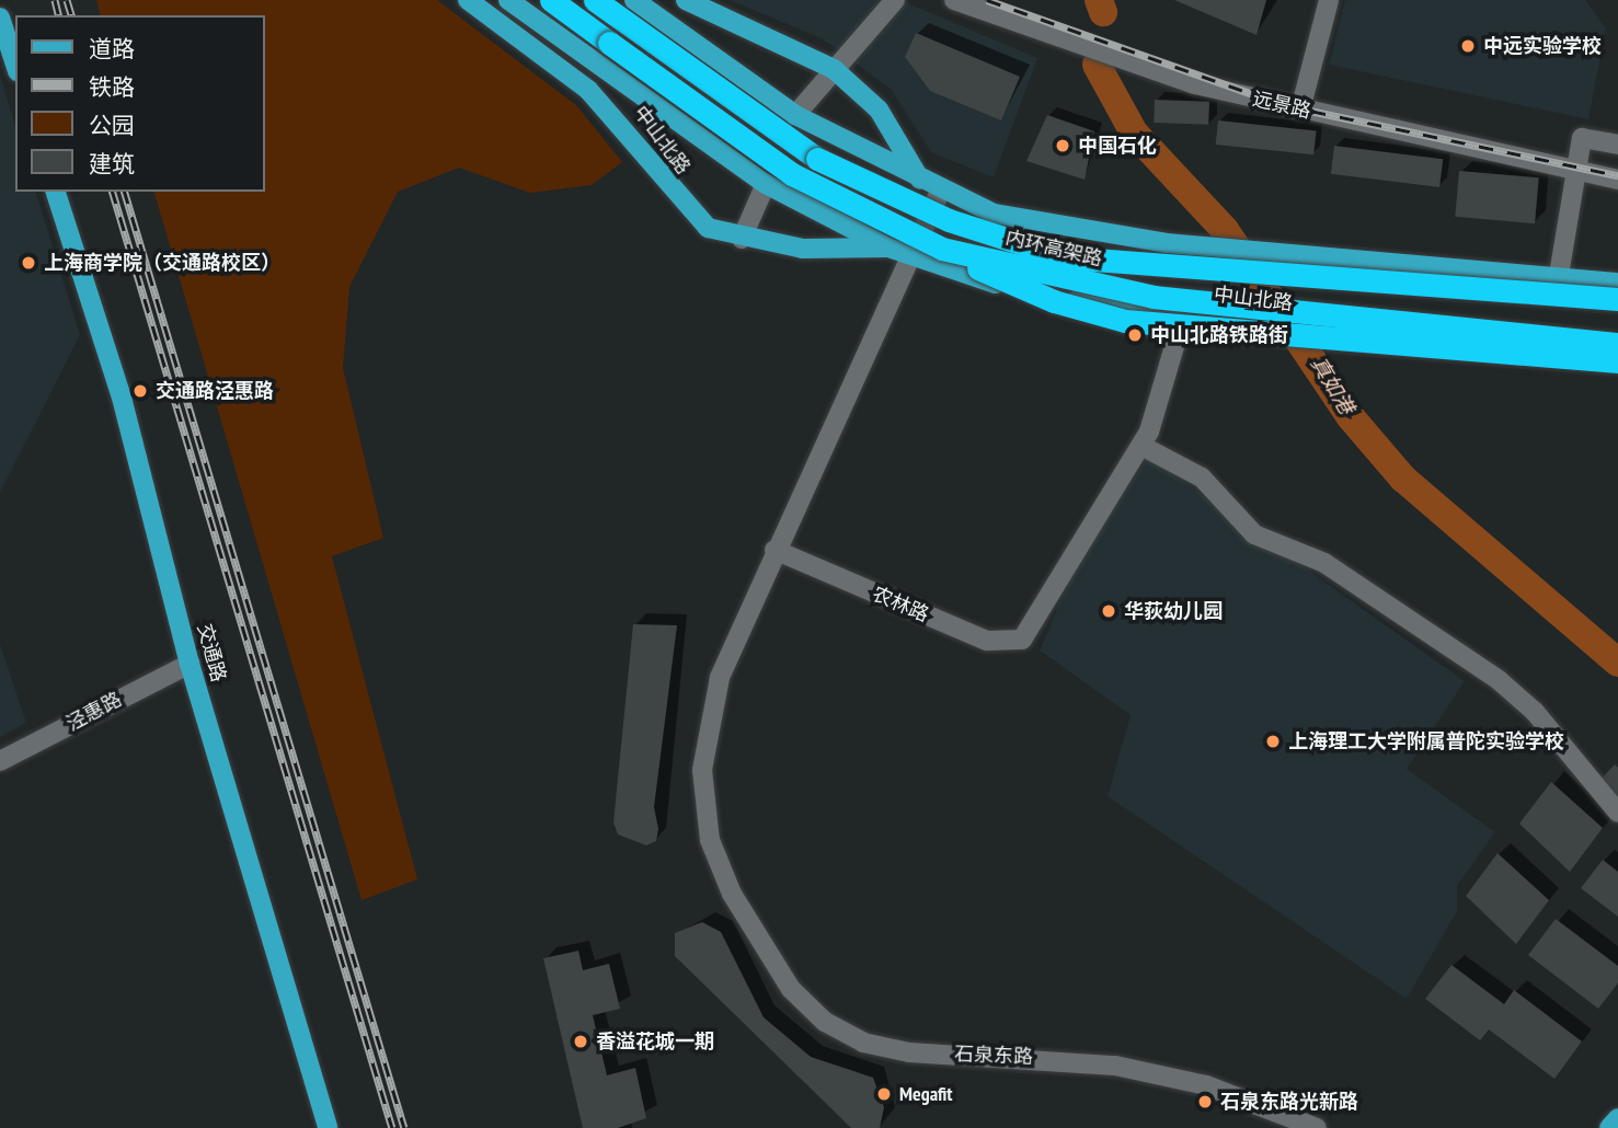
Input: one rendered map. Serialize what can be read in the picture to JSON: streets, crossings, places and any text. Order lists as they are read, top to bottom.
{
  "streets": {
    "highway": ["内环高架路"],
    "main road": ["中山北路", "交通路"],
    "street": [
      "远景路",
      "农林路",
      "泾惠路",
      "石泉东路"
    ]
  },
  "crossings": [
    ["中山北路", "内环高架路"],
    ["中山北路", "农林路"],
    ["农林路", "石泉东路"],
    ["交通路", "泾惠路"]
  ],
  "water": ["真如港"],
  "places": [
    "中远实验学校",
    "中国石化",
    "上海商学院（交通路校区）",
    "中山北路铁路街",
    "交通路泾惠路",
    "华荻幼儿园",
    "上海理工大学附属普陀实验学校",
    "香溢花城一期",
    "Megafit",
    "石泉东路光新路"
  ],
  "legend": [
    "道路",
    "铁路",
    "公园",
    "建筑"
  ]
}
